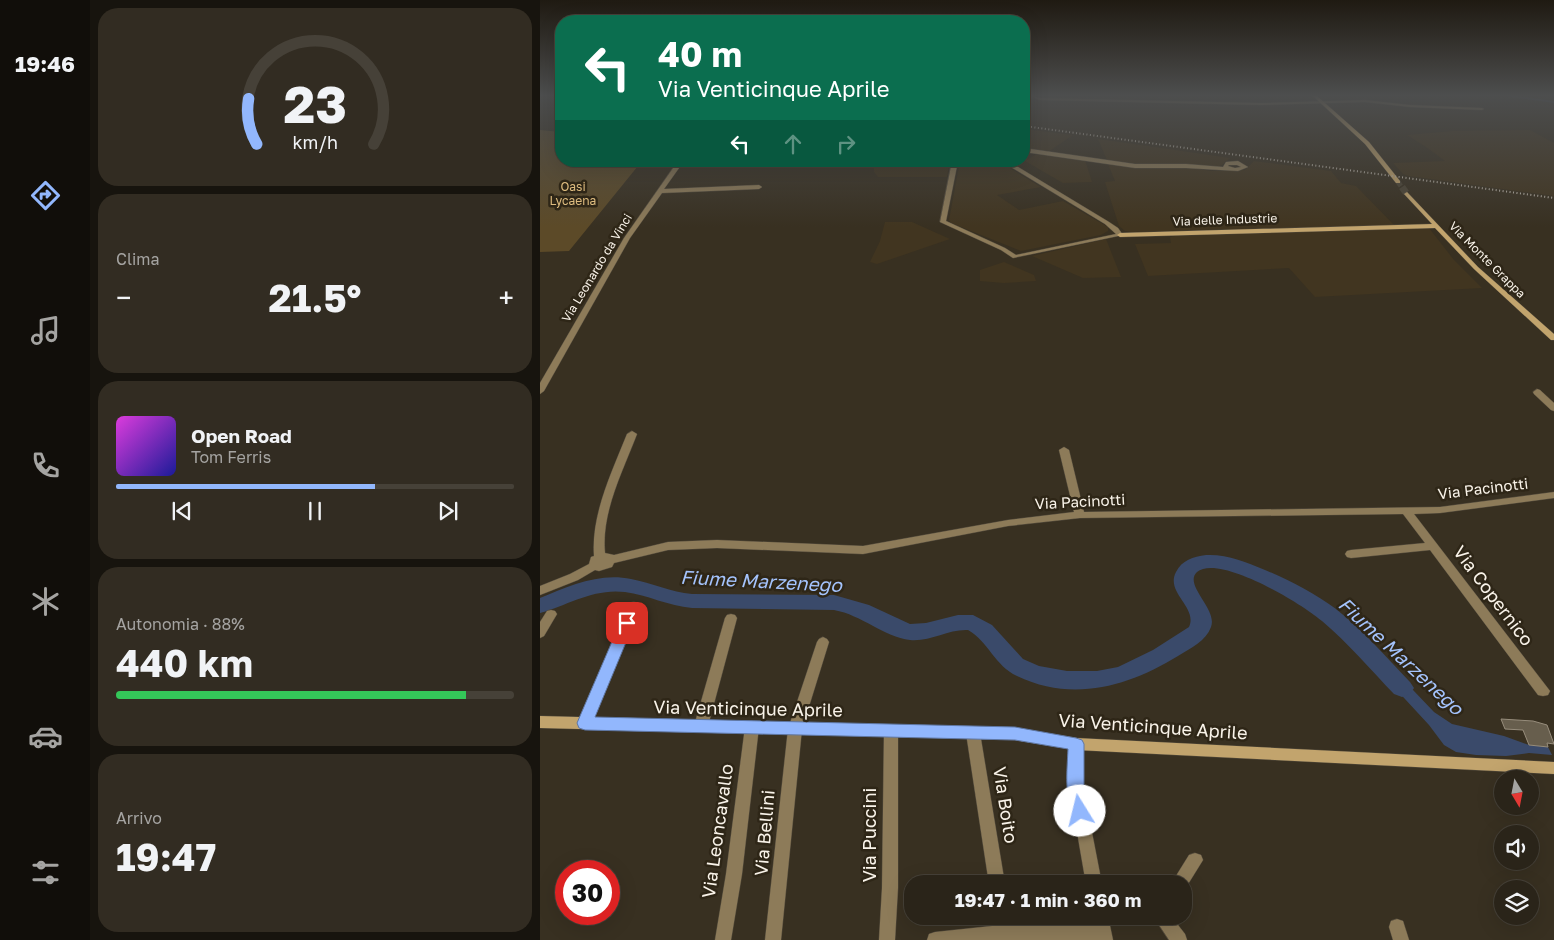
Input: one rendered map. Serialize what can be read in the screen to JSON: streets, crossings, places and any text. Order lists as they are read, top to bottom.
{
  "streets": {
    "street": [
      "Via delle Industrie",
      "Via Monte Grappa",
      "Via Leonardo da Vinci",
      "Via Pacinotti",
      "Via Copernico",
      "Via Venticinque Aprile",
      "Via Boito",
      "Via Leoncavallo",
      "Via Bellini",
      "Via Puccini"
    ]
  },
  "crossings": [
    ["Via delle Industrie", "Via Monte Grappa"],
    ["Via Pacinotti", "Via Copernico"],
    ["Via Venticinque Aprile", "Via Boito"],
    ["Via Venticinque Aprile", "Via Leoncavallo"],
    ["Via Venticinque Aprile", "Via Bellini"],
    ["Via Venticinque Aprile", "Via Puccini"]
  ],
  "water": ["Fiume Marzenego"],
  "parks": ["Oasi Lycaena"],
  "north": "bottom",
  "page": {
    "tabs": "19:46",
    "turn": ["40 m", "Via Venticinque Aprile"],
    "tile": [
      "Clima",
      ["Autonomia · 88%", "440 km"],
      ["Arrivo", "19:47"]
    ],
    "heat": ["−", "21.5°", "+"],
    "song": ["Open Road", "Tom Ferris"],
    "limit": "30",
    "trip": "19:47 · 1 min · 360 m",
    "gauge": ["23", "km/h"]
  }
}
